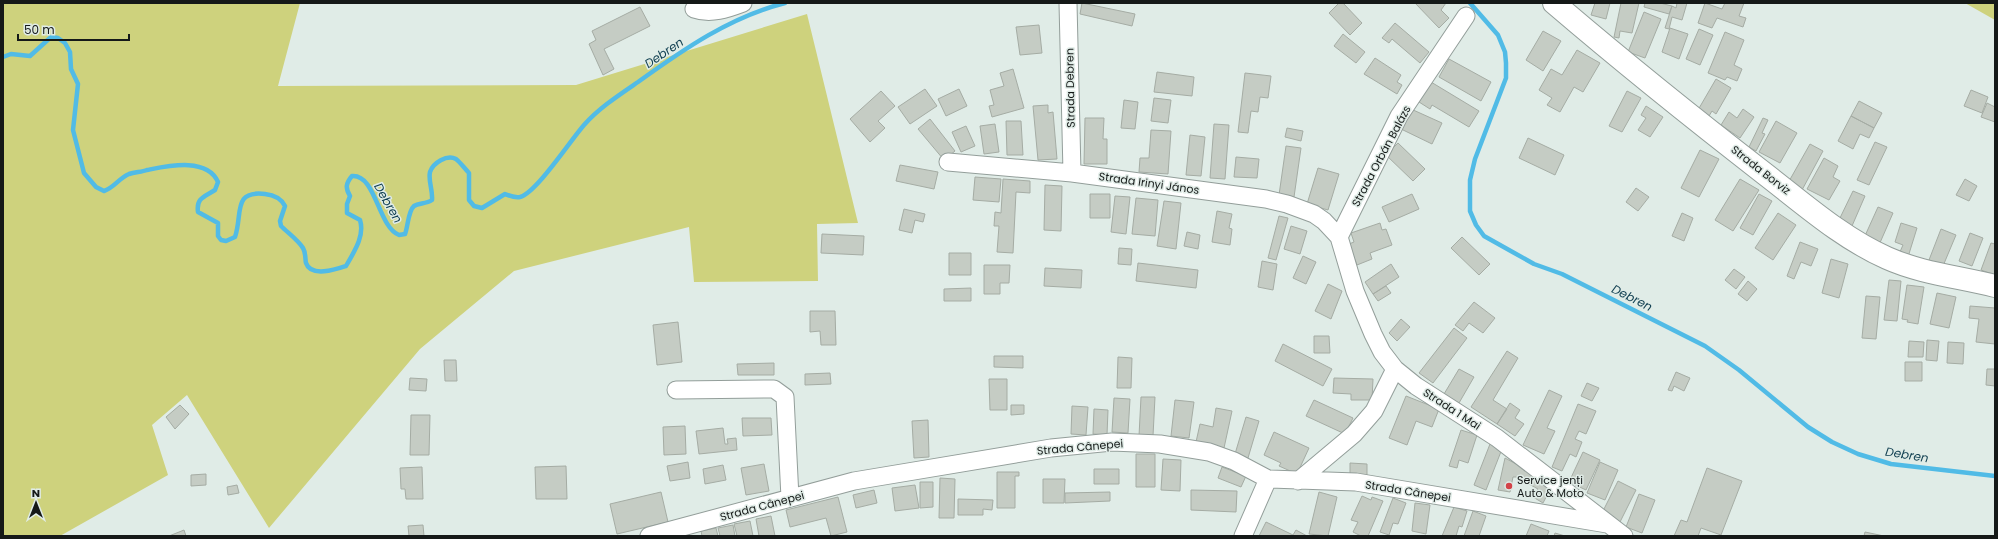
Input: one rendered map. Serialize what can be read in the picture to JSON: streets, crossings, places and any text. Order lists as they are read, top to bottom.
{
  "streets": {
    "main road": ["Strada Borviz"],
    "street": [
      "Strada Debren",
      "Strada Orbán Balázs",
      "Strada Irinyi János",
      "Strada 1 Mai",
      "Strada Cânepei"
    ]
  },
  "crossings": [
    ["Strada Debren", "Strada Irinyi János"],
    ["Strada Orbán Balázs", "Strada Irinyi János"],
    ["Strada Orbán Balázs", "Strada 1 Mai"],
    ["Strada Irinyi János", "Strada 1 Mai"],
    ["Strada 1 Mai", "Strada Cânepei"]
  ],
  "water": ["Debren"],
  "places": ["Service jenți Auto & Moto"],
  "scale_bar": "50 m",
  "north": "top"
}
